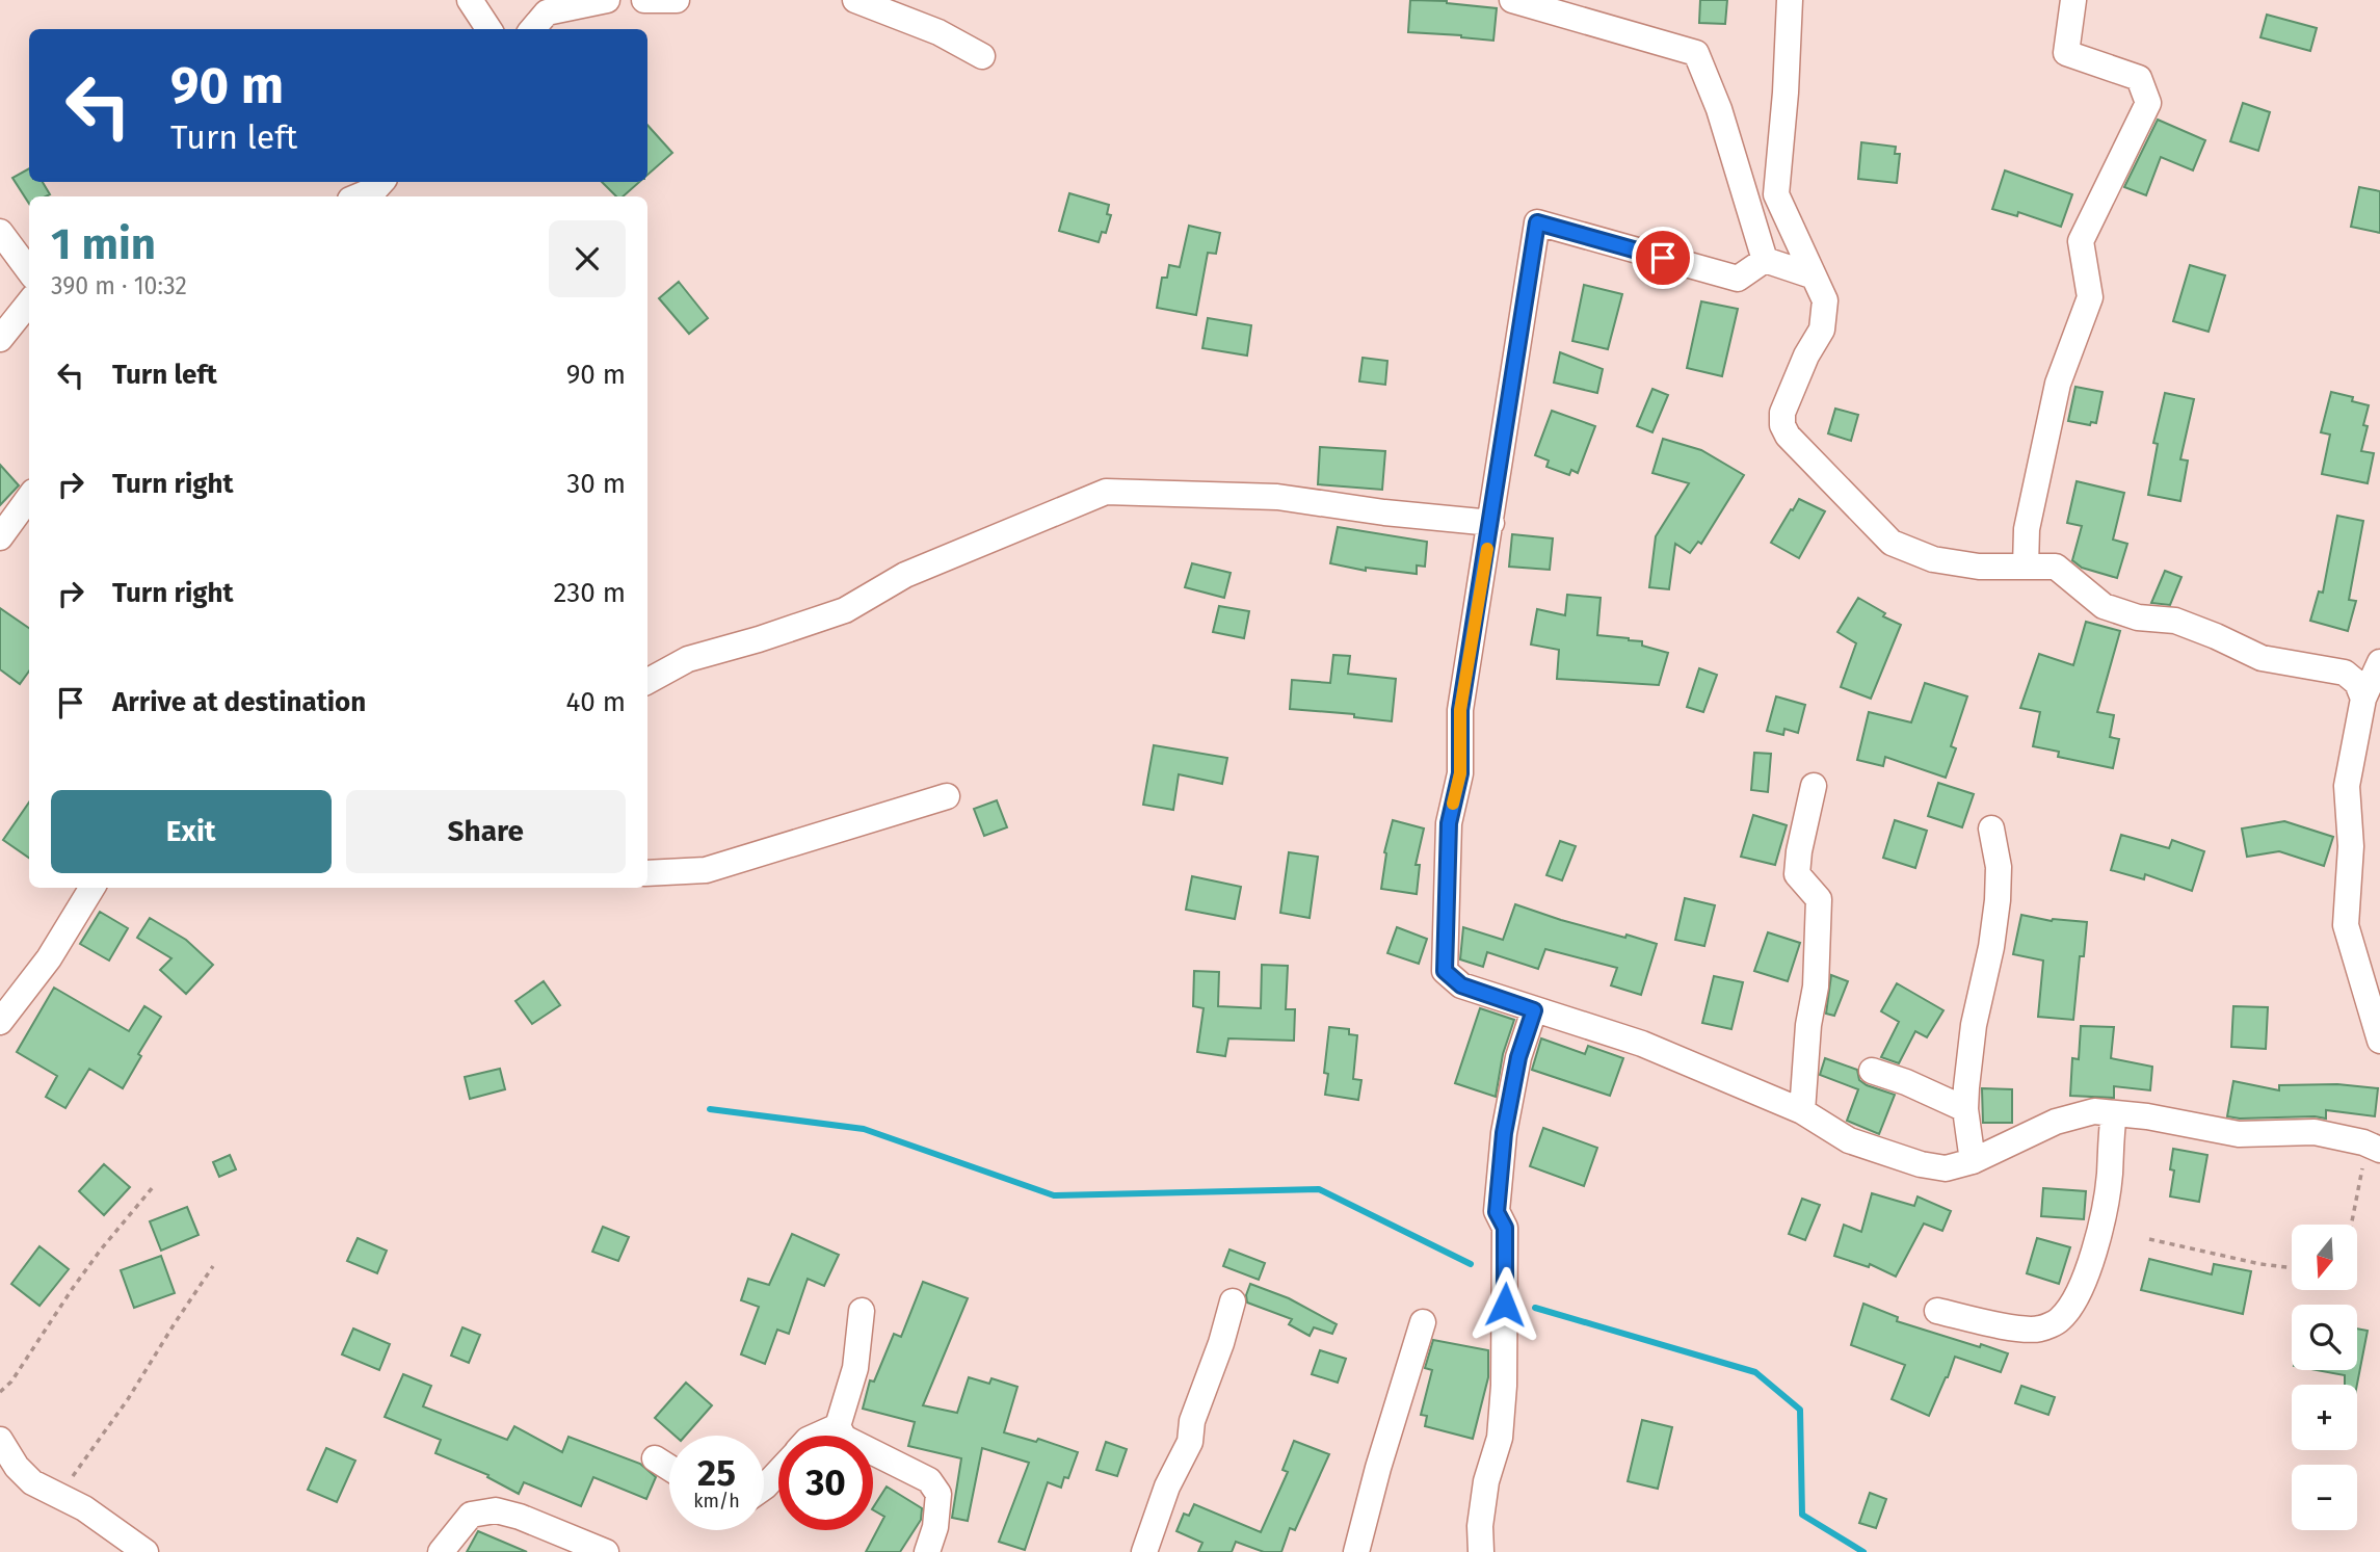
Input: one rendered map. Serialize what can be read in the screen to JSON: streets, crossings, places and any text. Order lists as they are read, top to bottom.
{
  "north": "bottom",
  "page": {
    "turn": ["90 m", "Turn left"],
    "heading": ["1 min", "390 m · 10:32"],
    "list": [
      {
        "name": "Turn left",
        "value": "90 m"
      },
      {
        "name": "Turn right",
        "value": "30 m"
      },
      {
        "name": "Turn right",
        "value": "230 m"
      },
      {
        "name": "Arrive at destination",
        "value": "40 m"
      }
    ],
    "buttons": ["Exit", "Share"],
    "map_buttons": ["+", "−"],
    "speed": "25 km/h",
    "limit": "30"
  }
}
